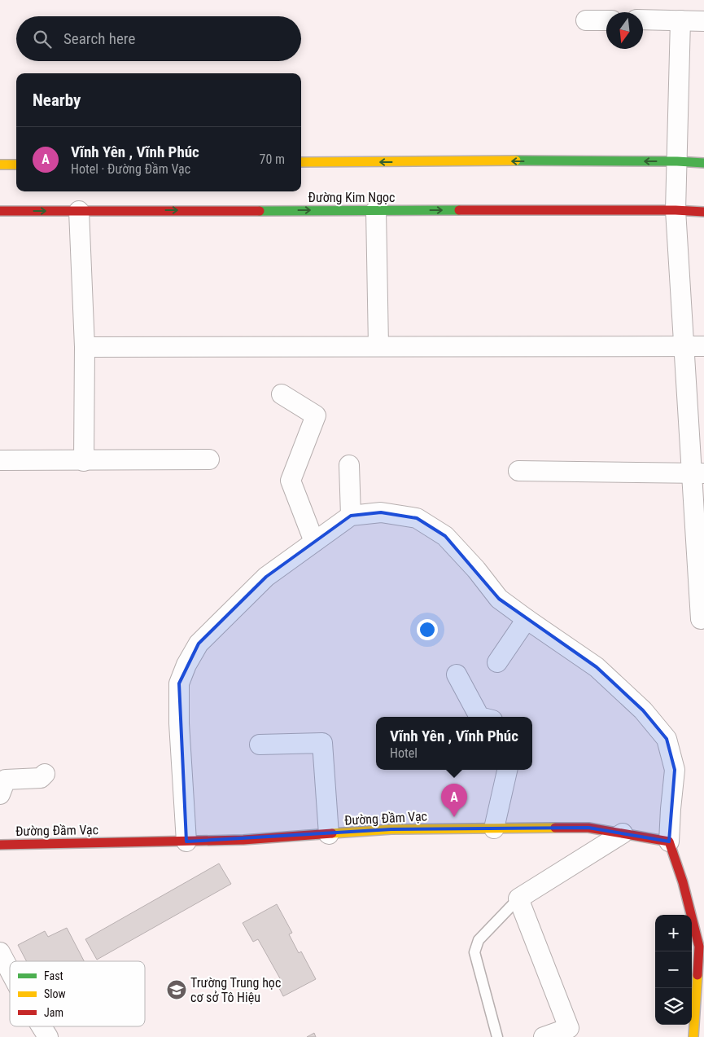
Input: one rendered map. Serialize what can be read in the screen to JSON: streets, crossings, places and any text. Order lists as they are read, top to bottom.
{
  "streets": {
    "main road": ["Đường Kim Ngọc", "Đường Đầm Vạc"]
  },
  "places": {
    "school or university": ["Trường Trung học cơ sở Tô Hiệu"]
  },
  "legend": ["Fast", "Slow", "Jam"],
  "north": "bottom",
  "page": {
    "search": "Search here",
    "heading": "Nearby",
    "list": [
      {
        "mark": "A",
        "name": "Vĩnh Yên , Vĩnh Phúc",
        "note": "Hotel · Đường Đầm Vạc",
        "value": "70 m"
      }
    ],
    "popup": ["Vĩnh Yên , Vĩnh Phúc", "Hotel"],
    "pins": "A",
    "map_buttons": ["+", "−"]
  }
}
